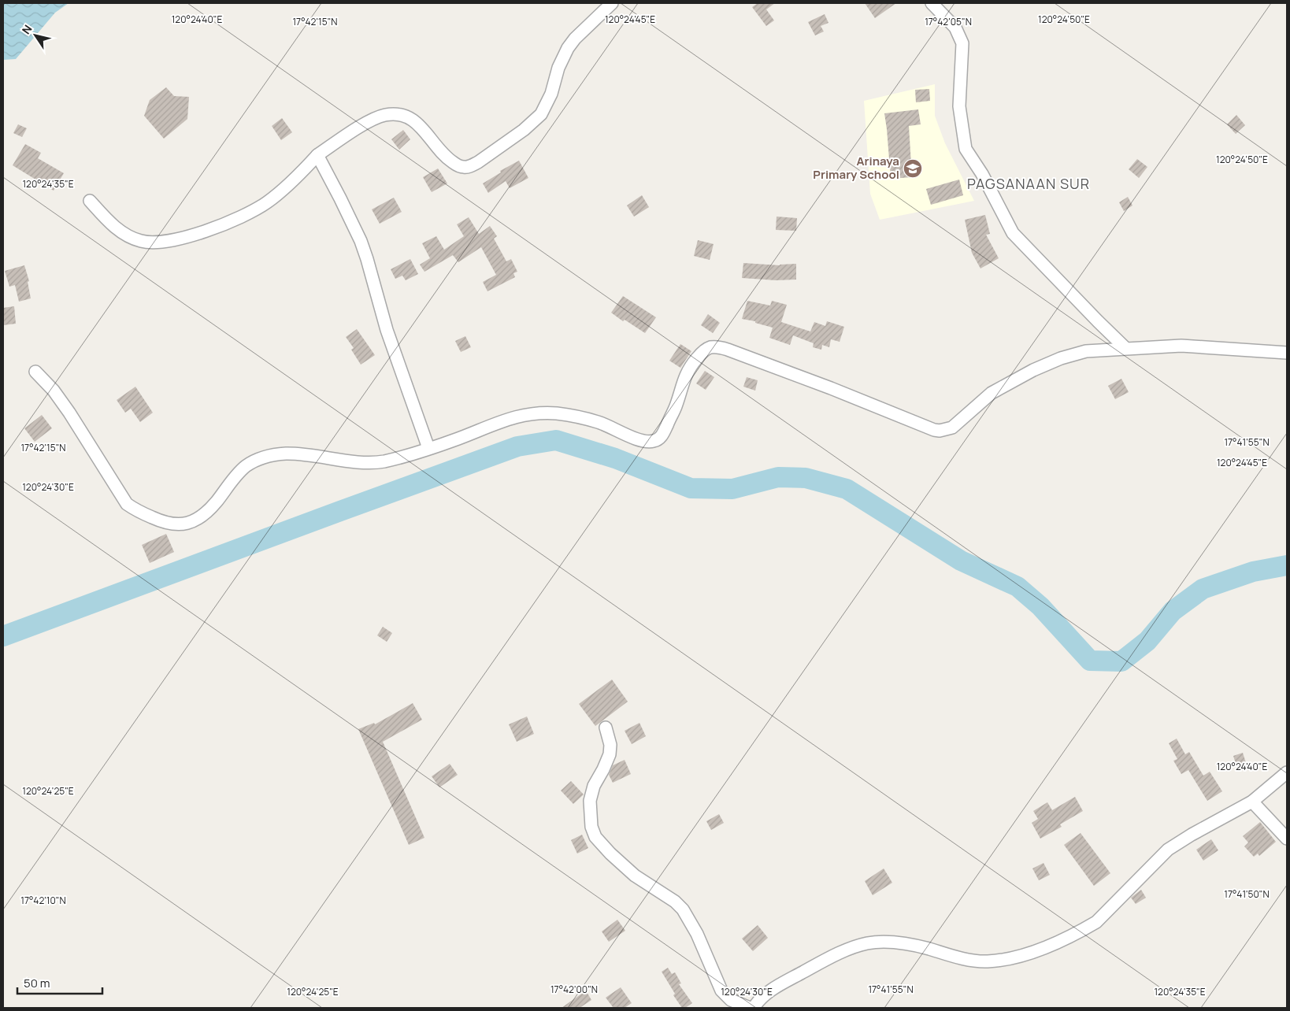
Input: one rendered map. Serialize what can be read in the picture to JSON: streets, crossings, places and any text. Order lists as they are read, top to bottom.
{
  "districts": ["PAGSANAAN SUR"],
  "places": {
    "school or university": ["Arinaya Primary School"]
  },
  "scale_bar": "50 m",
  "north": "top left",
  "coordinates": [
    "120°24'40\"E",
    "120°24'45\"E",
    "120°24'50\"E",
    "17°42'15\"N",
    "17°42'05\"N",
    "120°24'35\"E",
    "17°41'55\"N",
    "120°24'30\"E",
    "120°24'25\"E",
    "17°41'50\"N",
    "17°42'10\"N",
    "17°42'00\"N"
  ]
}
